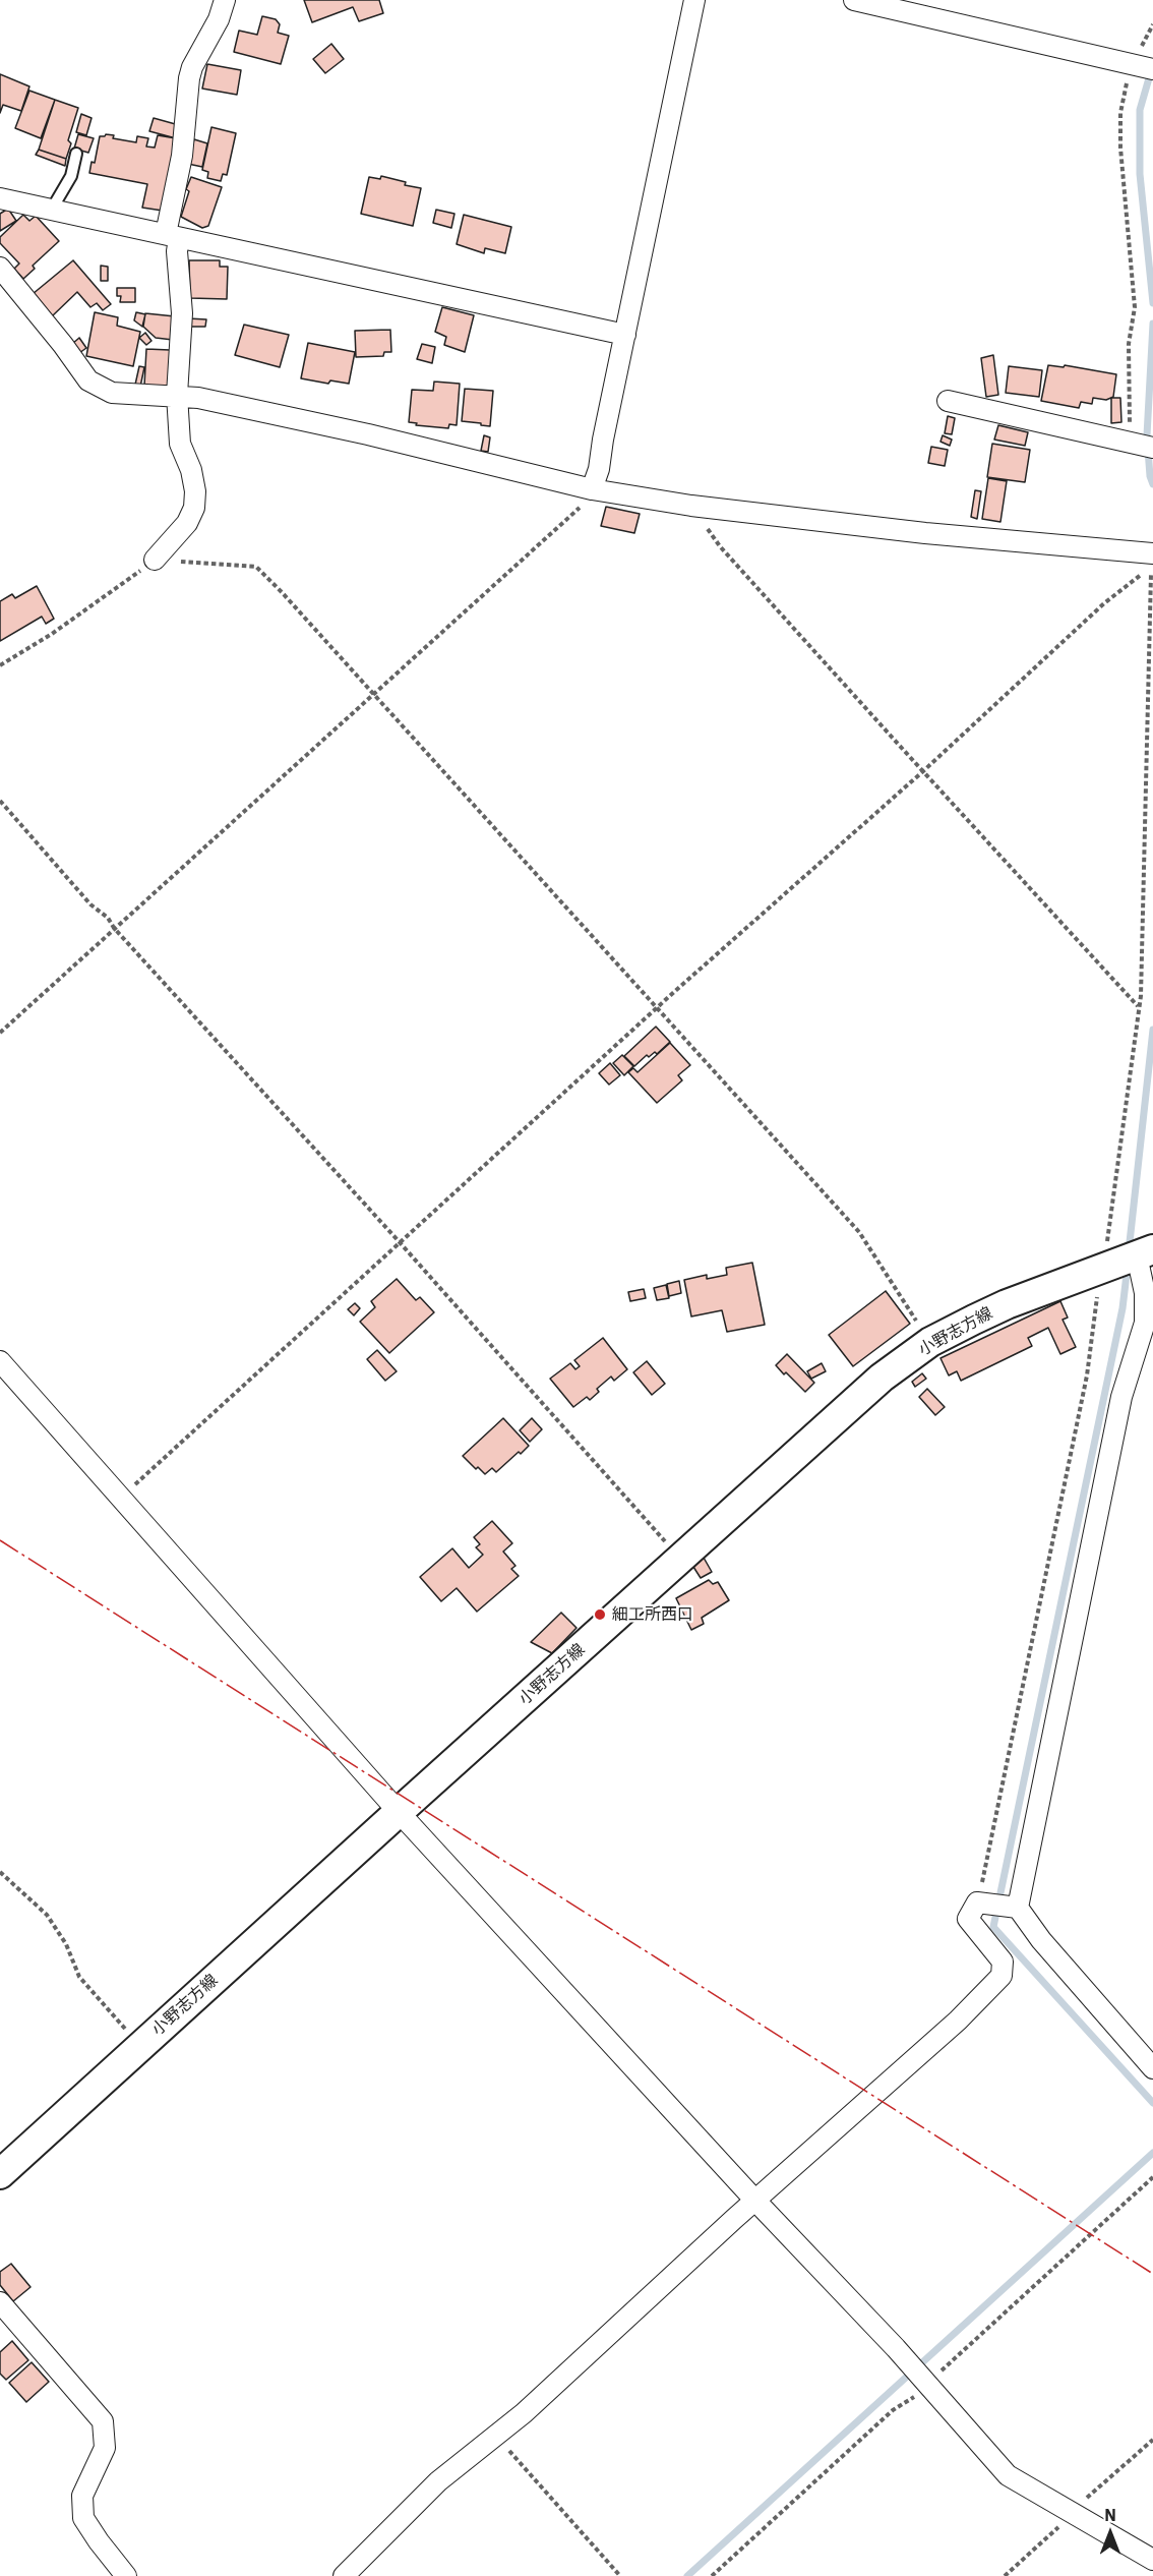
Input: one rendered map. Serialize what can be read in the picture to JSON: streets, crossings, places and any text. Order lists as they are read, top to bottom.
{
  "streets": {
    "main road": ["小野志方線"]
  },
  "places": ["細工所西口"],
  "north": "top"
}
